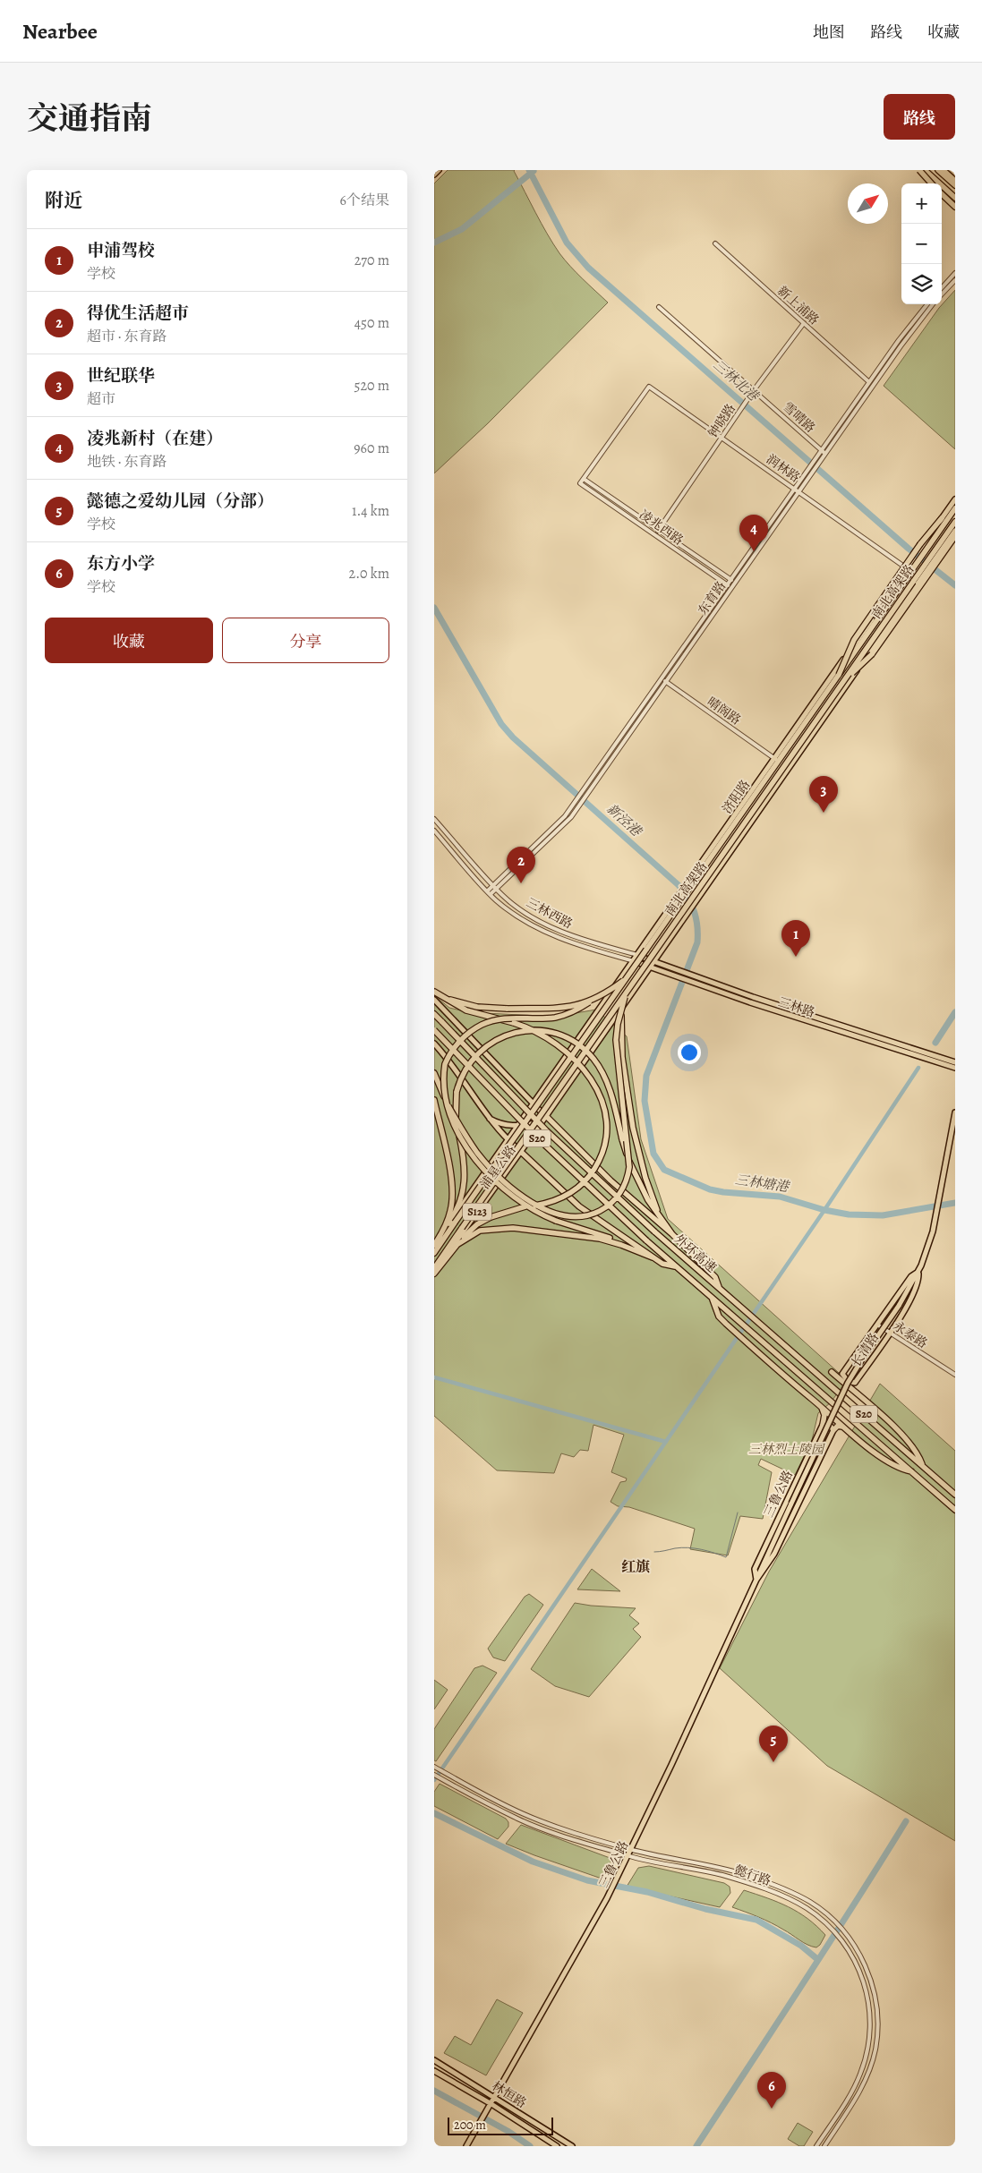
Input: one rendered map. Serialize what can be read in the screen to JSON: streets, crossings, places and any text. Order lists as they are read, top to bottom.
{
  "streets": {
    "highway": ["南北高架路", "S20", "外环高速"],
    "main road": [
      "济阳路",
      "三林路",
      "浦星公路",
      "S123",
      "长清路",
      "三鲁公路",
      "林恒路"
    ],
    "street": [
      "新上浦路",
      "雪晴路",
      "钟晓路",
      "润林路",
      "凌兆西路",
      "东育路",
      "晴阁路",
      "三林西路",
      "永泰路",
      "懿行路"
    ]
  },
  "crossings": [
    ["新上浦路", "钟晓路"],
    ["新上浦路", "东育路"],
    ["雪晴路", "钟晓路"],
    ["雪晴路", "东育路"],
    ["钟晓路", "润林路"],
    ["钟晓路", "凌兆西路"],
    ["润林路", "凌兆西路"],
    ["润林路", "东育路"],
    ["润林路", "济阳路"],
    ["凌兆西路", "东育路"],
    ["东育路", "晴阁路"],
    ["东育路", "三林西路"],
    ["晴阁路", "济阳路"],
    ["济阳路", "三林西路"],
    ["济阳路", "三林路"],
    ["济阳路", "浦星公路"],
    ["三林西路", "三林路"],
    ["永泰路", "长清路"],
    ["长清路", "三鲁公路"],
    ["三鲁公路", "懿行路"],
    ["三鲁公路", "林恒路"]
  ],
  "districts": ["红旗"],
  "water": ["三林北港", "新泾港", "三林塘港"],
  "parks": ["三林烈士陵园"],
  "scale_bar": "200 m",
  "north": "top right",
  "page": {
    "header": "Nearbee",
    "nav": ["地图", "路线", "收藏"],
    "title": "交通指南",
    "buttons": [
      "路线",
      ["收藏", "分享"]
    ],
    "heading": ["附近", "6个结果"],
    "map_buttons": ["+", "−"],
    "list": [
      {
        "mark": "1",
        "name": "申浦驾校",
        "note": "学校",
        "value": "270 m"
      },
      {
        "mark": "2",
        "name": "得优生活超市",
        "note": "超市 · 东育路",
        "value": "450 m"
      },
      {
        "mark": "3",
        "name": "世纪联华",
        "note": "超市",
        "value": "520 m"
      },
      {
        "mark": "4",
        "name": "凌兆新村（在建）",
        "note": "地铁 · 东育路",
        "value": "960 m"
      },
      {
        "mark": "5",
        "name": "懿德之爱幼儿园（分部）",
        "note": "学校",
        "value": "1.4 km"
      },
      {
        "mark": "6",
        "name": "东方小学",
        "note": "学校",
        "value": "2.0 km"
      }
    ],
    "pins": [
      "4",
      "3",
      "2",
      "1",
      "5",
      "6"
    ],
    "scale": "200 m"
  }
}
